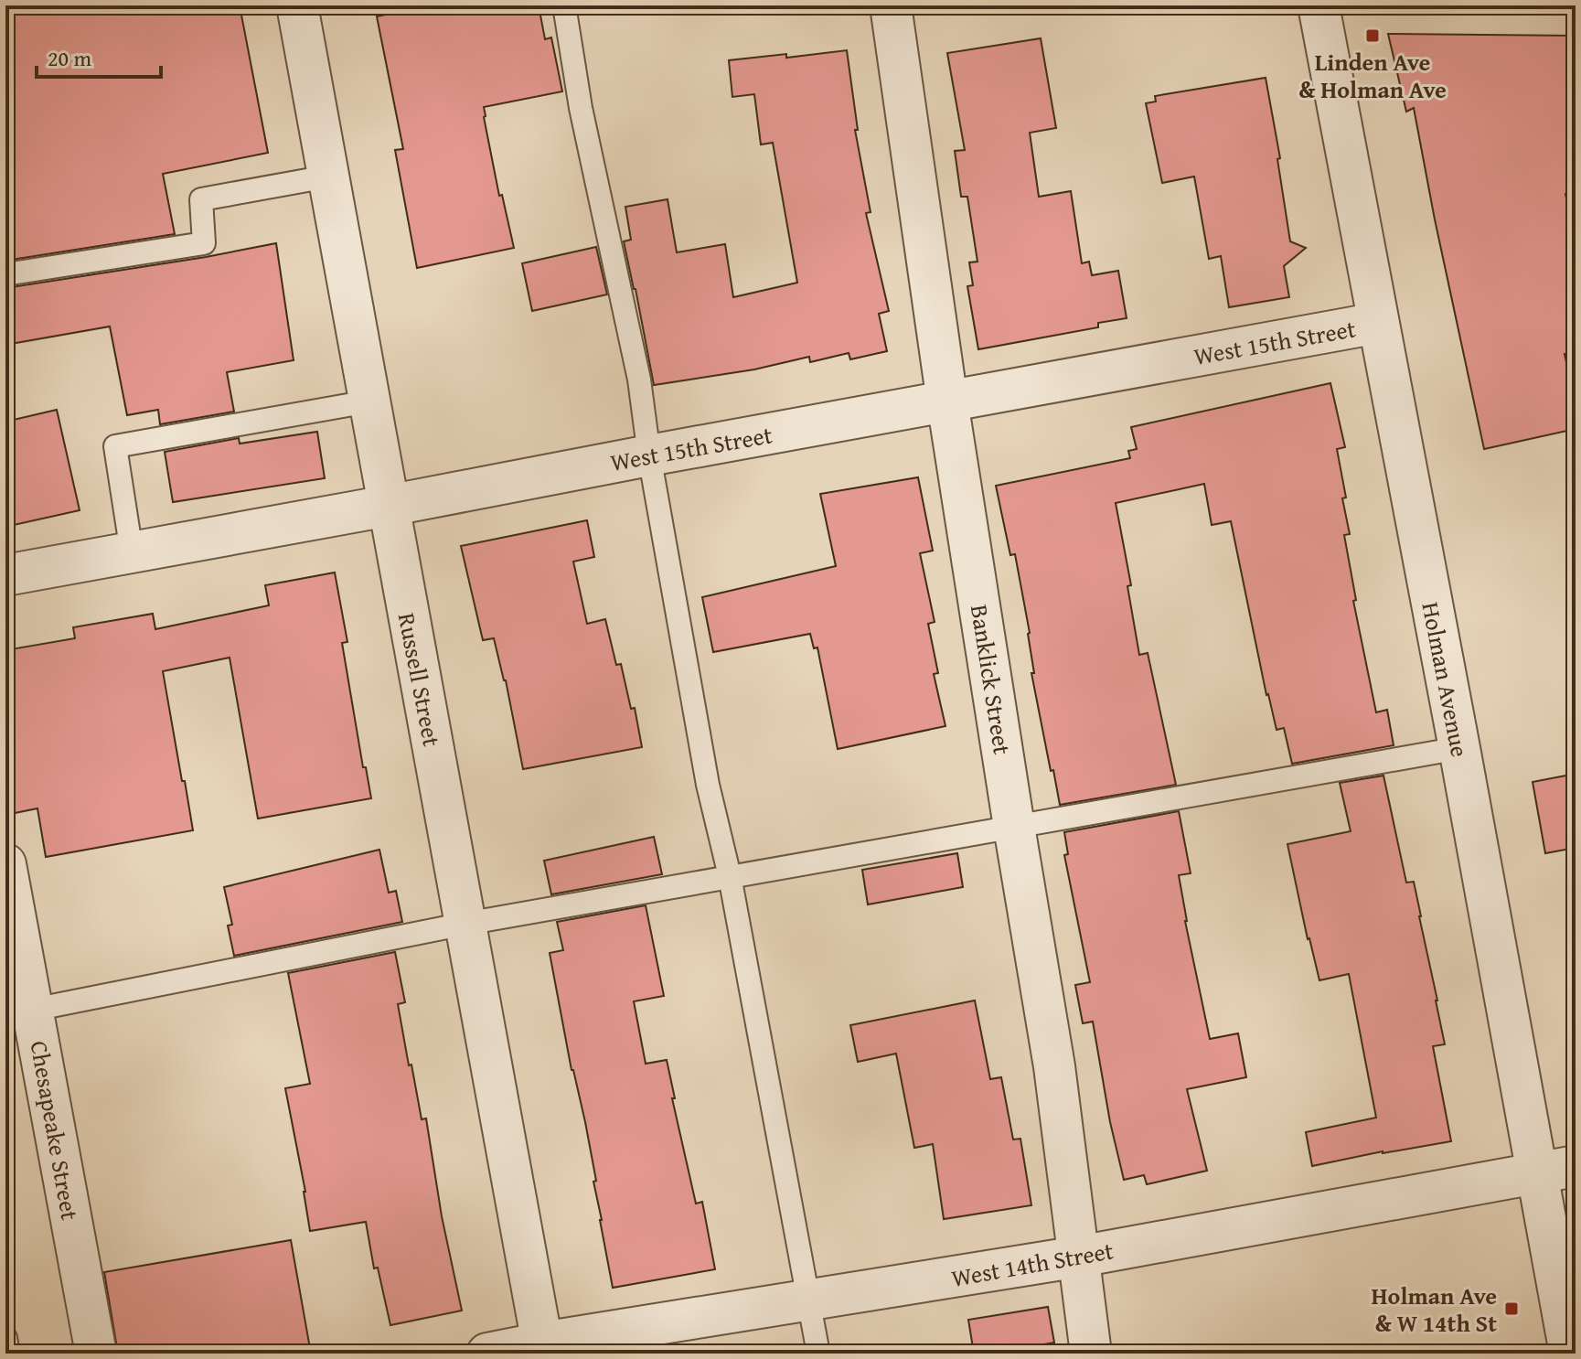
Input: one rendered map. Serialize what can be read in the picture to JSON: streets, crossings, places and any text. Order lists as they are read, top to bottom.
{
  "streets": {
    "street": [
      "West 15th Street",
      "Russell Street",
      "Banklick Street",
      "Holman Avenue",
      "Chesapeake Street",
      "West 14th Street"
    ]
  },
  "crossings": [
    ["West 15th Street", "Russell Street"],
    ["West 15th Street", "Banklick Street"],
    ["West 15th Street", "Holman Avenue"],
    ["Russell Street", "West 14th Street"],
    ["Banklick Street", "West 14th Street"],
    ["Holman Avenue", "West 14th Street"]
  ],
  "places": {
    "transit": ["Linden Ave & Holman Ave", "Holman Ave & W 14th St"]
  },
  "scale_bar": "20 m"
}
